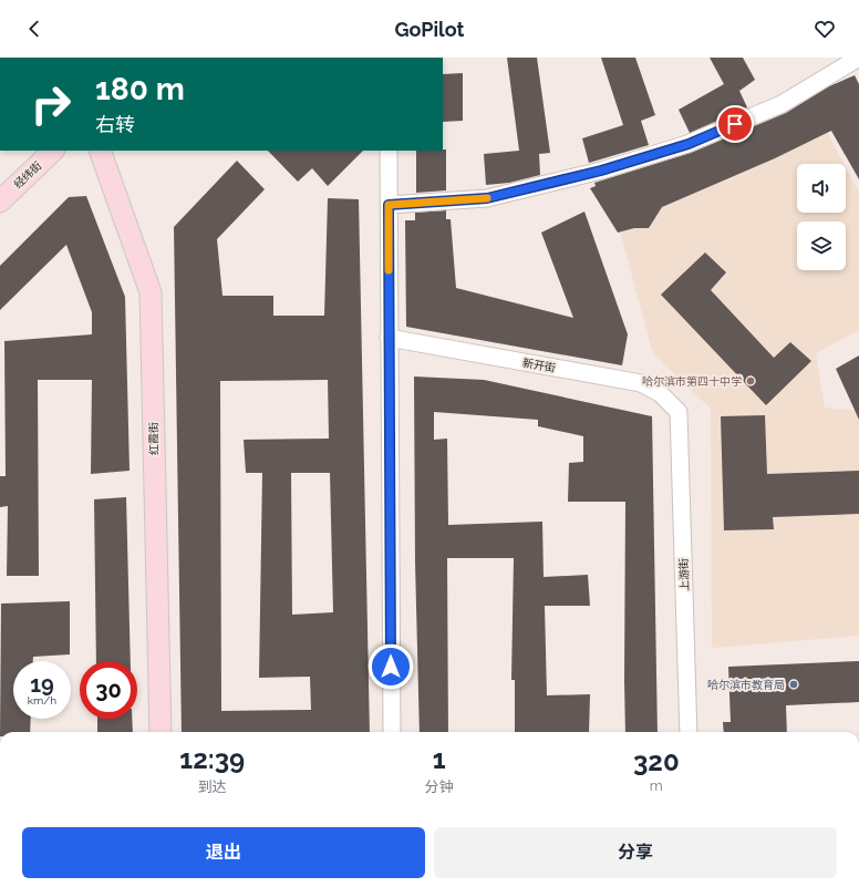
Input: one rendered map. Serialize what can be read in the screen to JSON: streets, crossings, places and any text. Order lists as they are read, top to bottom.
{
  "streets": {
    "main road": ["经纬街", "红霞街"],
    "street": ["新开街", "上游街"]
  },
  "crossings": [
    ["新开街", "上游街"]
  ],
  "places": ["哈尔滨市第四十中学", "哈尔滨市教育局"],
  "page": {
    "header": "GoPilot",
    "turn": ["180 m", "右转"],
    "speed": "19 km/h",
    "limit": "30",
    "eta": [
      "12:39",
      "到达",
      "1",
      "分钟",
      "320",
      "m"
    ],
    "buttons": ["退出", "分享"]
  }
}
